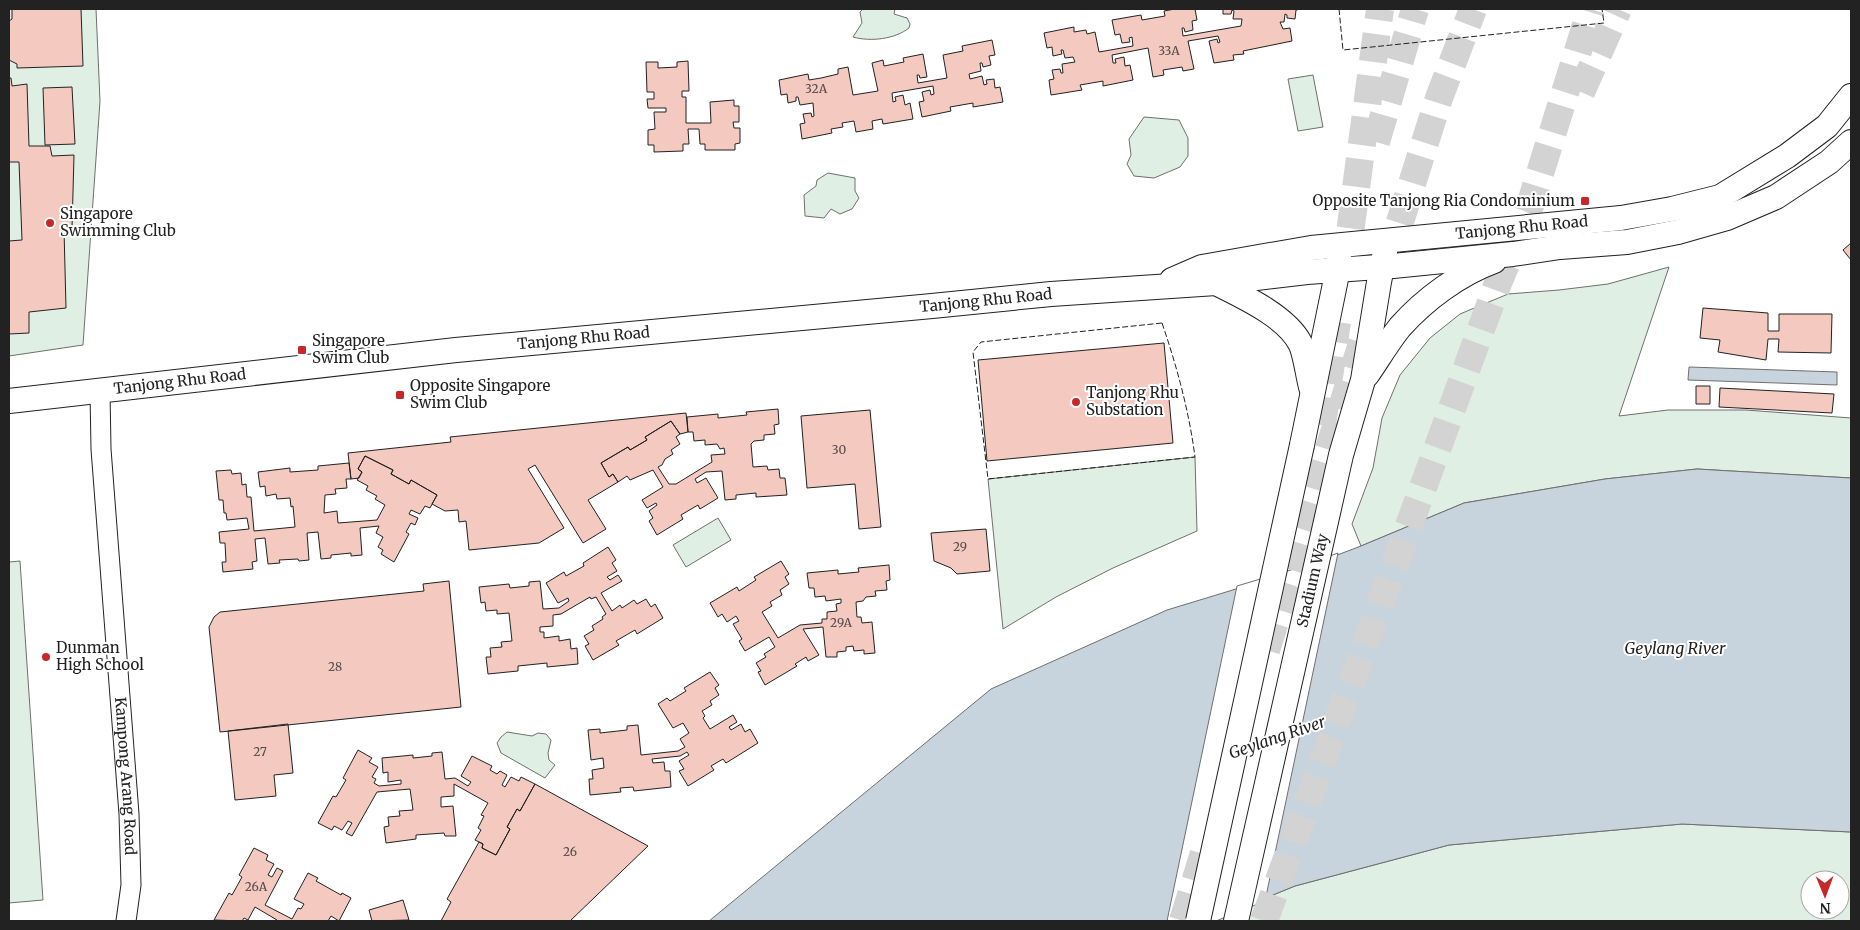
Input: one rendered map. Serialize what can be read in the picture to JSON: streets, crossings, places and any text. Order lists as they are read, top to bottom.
{
  "streets": {
    "street": ["Tanjong Rhu Road", "Stadium Way", "Kampong Arang Road"]
  },
  "crossings": [
    ["Tanjong Rhu Road", "Stadium Way"],
    ["Tanjong Rhu Road", "Kampong Arang Road"]
  ],
  "water": ["Geylang River"],
  "places": {
    "transit": ["Opposite Tanjong Ria Condominium", "Singapore Swim Club", "Opposite Singapore Swim Club"],
    "other": ["Singapore Swimming Club", "Tanjong Rhu Substation", "Dunman High School"]
  },
  "house_numbers": [
    "33A",
    "32A",
    "30",
    "29",
    "29A",
    "28",
    "27",
    "26",
    "26A"
  ],
  "north": "bottom"
}
